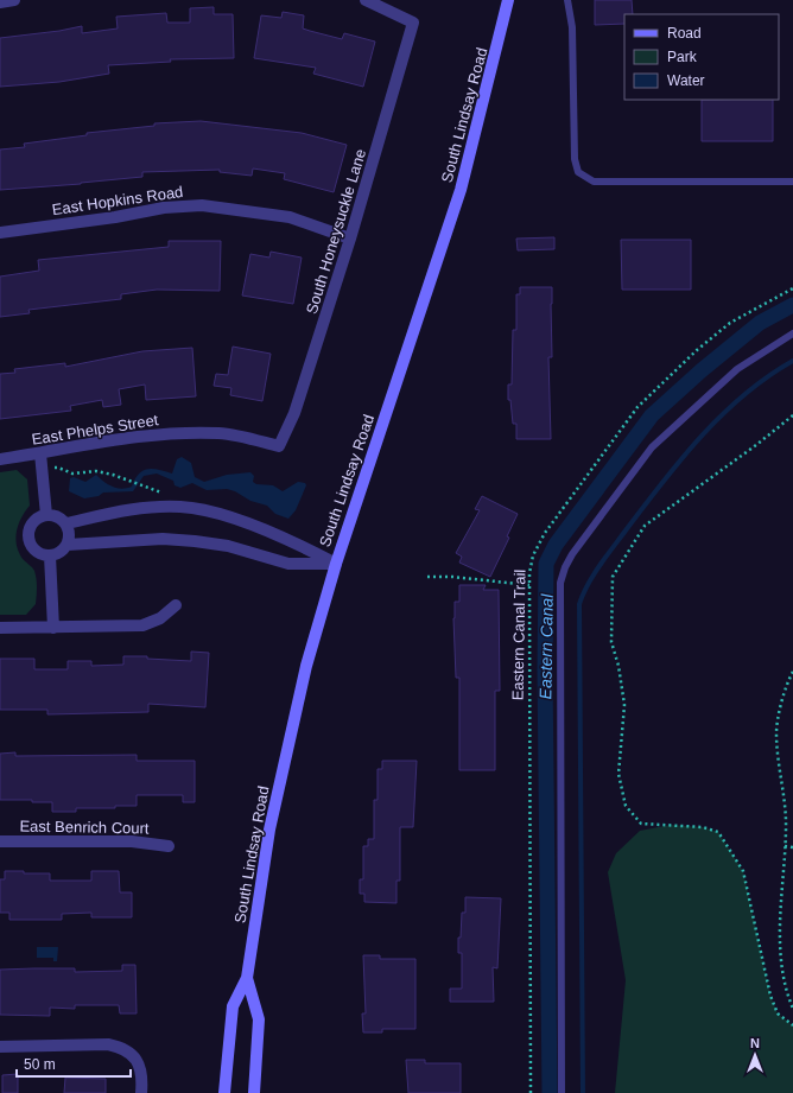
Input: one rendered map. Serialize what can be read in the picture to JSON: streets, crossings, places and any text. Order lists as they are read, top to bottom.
{
  "streets": {
    "main road": ["South Lindsay Road"],
    "street": [
      "East Hopkins Road",
      "South Honeysuckle Lane",
      "East Phelps Street",
      "East Benrich Court"
    ],
    "path": ["Eastern Canal Trail"]
  },
  "crossings": [
    ["East Hopkins Road", "South Honeysuckle Lane"],
    ["South Honeysuckle Lane", "East Phelps Street"]
  ],
  "water": ["Eastern Canal"],
  "legend": ["Road", "Park", "Water"],
  "scale_bar": "50 m",
  "north": "top"
}
